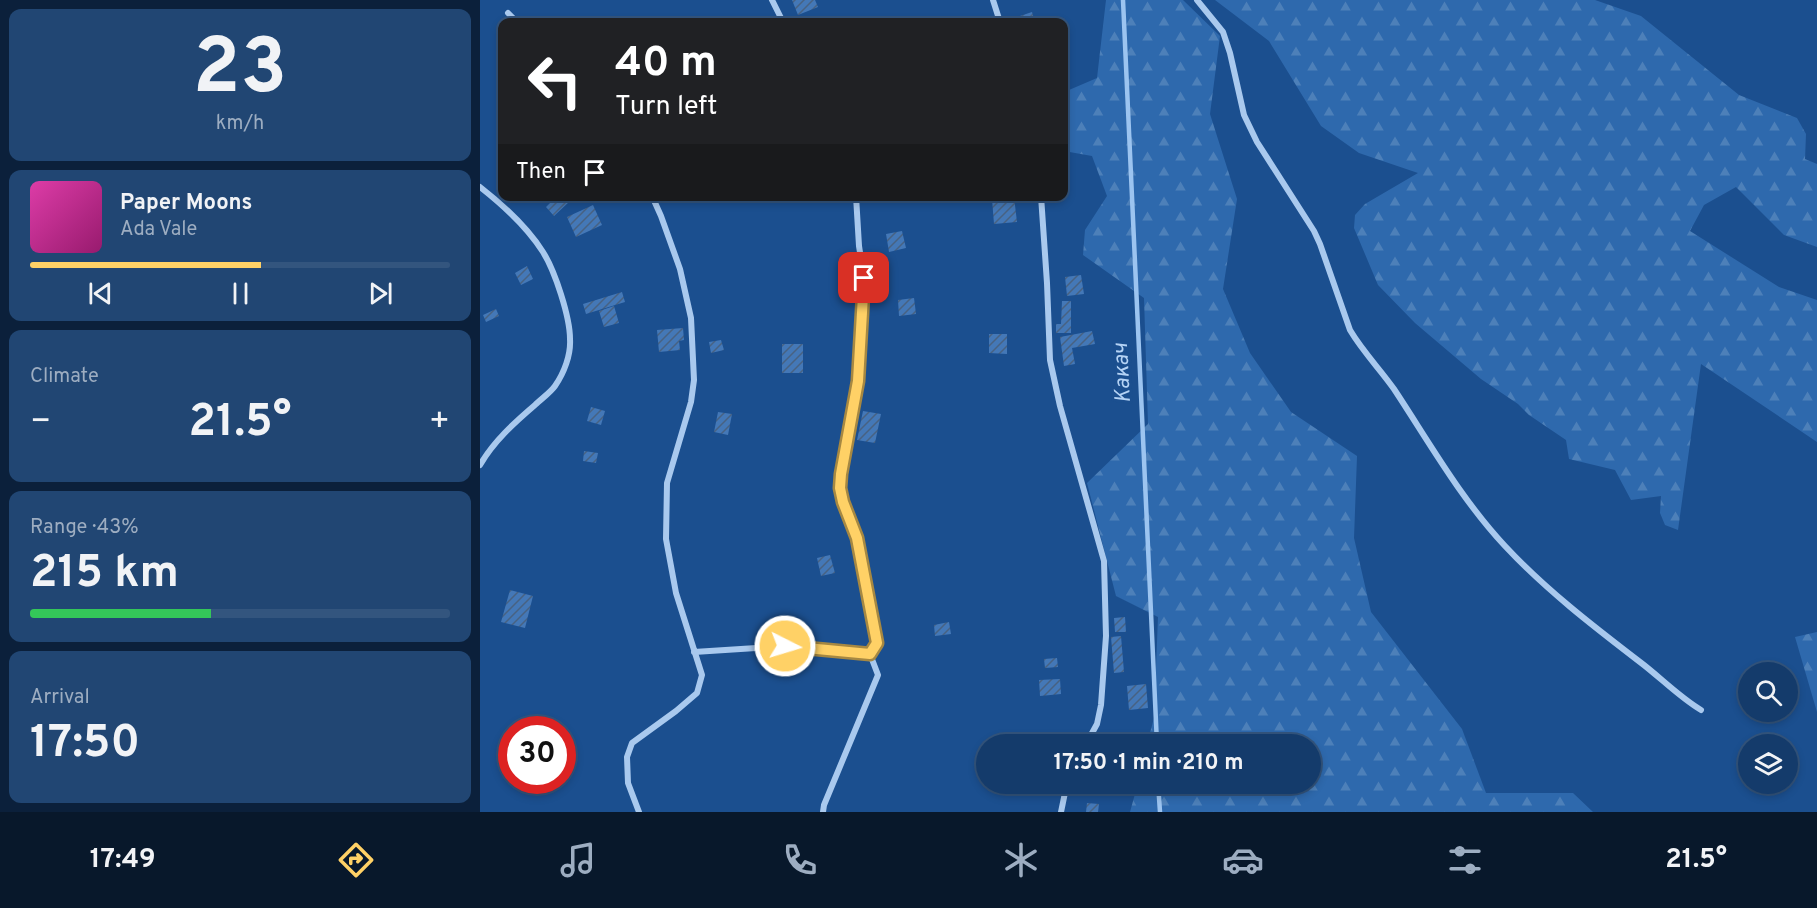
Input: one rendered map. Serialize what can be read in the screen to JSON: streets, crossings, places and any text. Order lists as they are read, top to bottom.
{
  "water": ["Какач"],
  "page": {
    "tile": [
      ["23", "km/h"],
      "Climate",
      ["Range · 43%", "215 km"],
      ["Arrival", "17:50"]
    ],
    "turn": ["40 m", "Turn left"],
    "then": "Then",
    "song": ["Paper Moons", "Ada Vale"],
    "heat": ["−", "21.5°", "+"],
    "limit": "30",
    "trip": "17:50 · 1 min · 210 m",
    "tabs": ["17:49", "21.5°"]
  }
}
